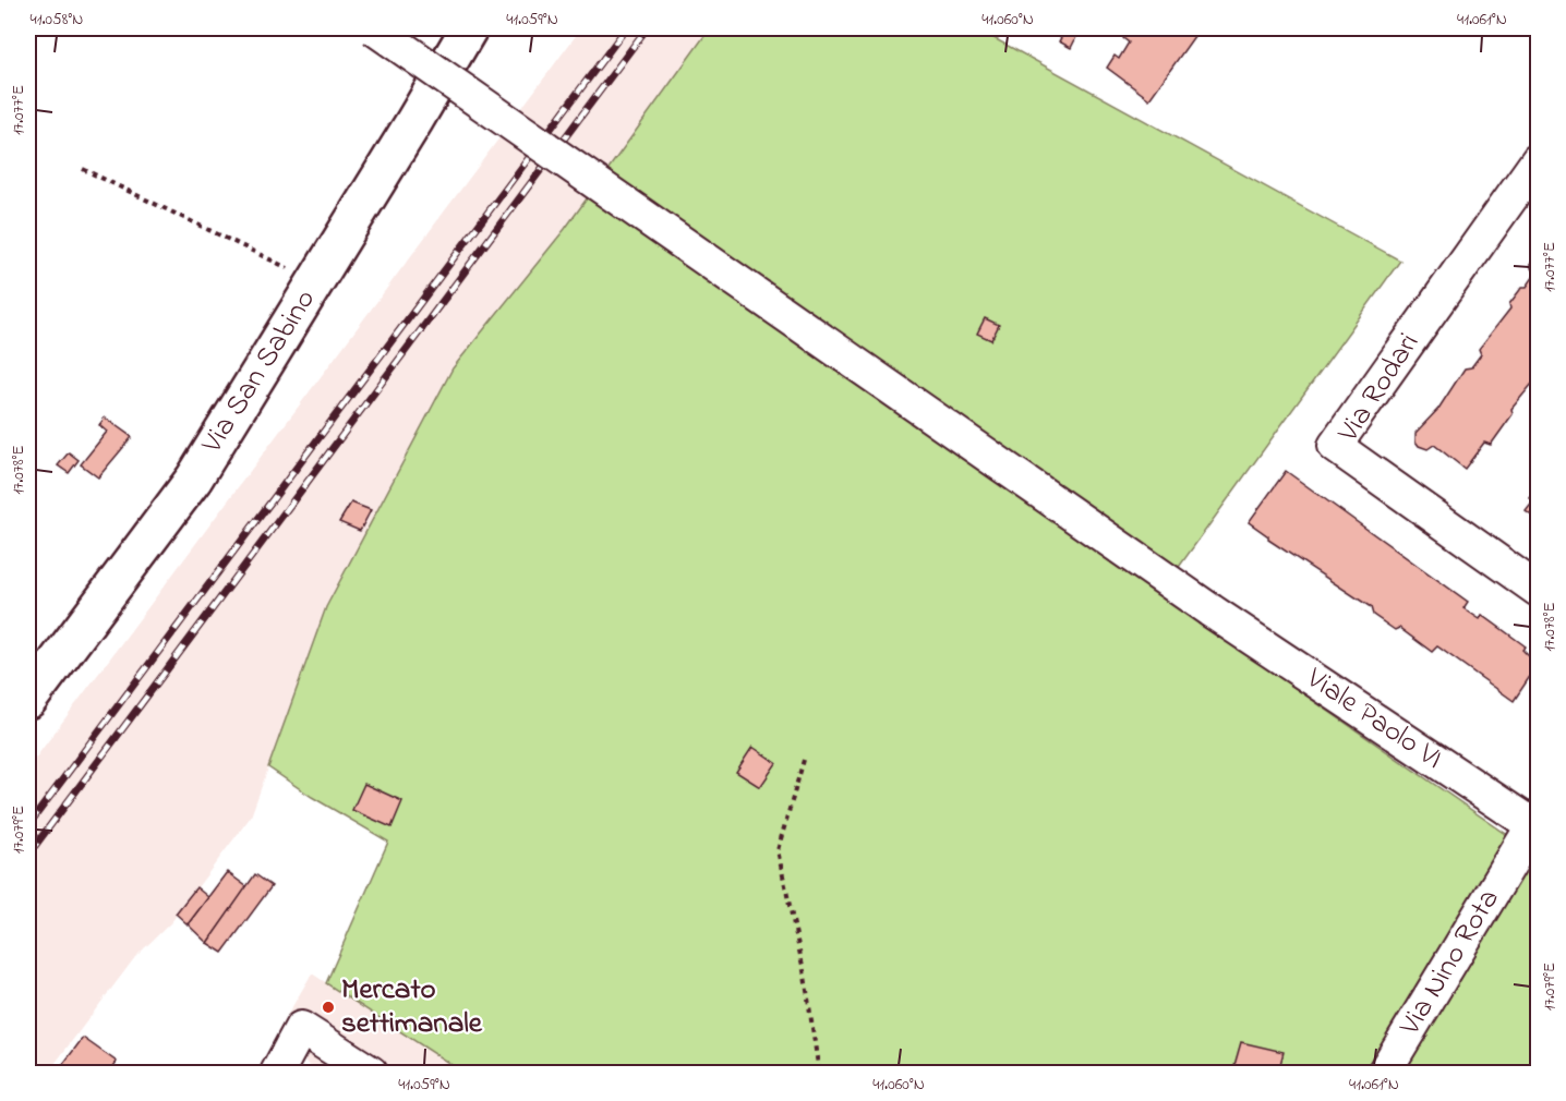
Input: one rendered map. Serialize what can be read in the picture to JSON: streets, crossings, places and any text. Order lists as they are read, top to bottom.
{
  "streets": {
    "street": [
      "Via San Sabino",
      "Via Rodari",
      "Viale Paolo VI",
      "Via Nino Rota"
    ]
  },
  "crossings": [
    ["Viale Paolo VI", "Via Nino Rota"]
  ],
  "places": ["Mercato settimanale"],
  "coordinates": [
    "41.058°N",
    "41.059°N",
    "41.060°N",
    "41.061°N",
    "17.077°E",
    "17.078°E",
    "17.079°E"
  ]
}
